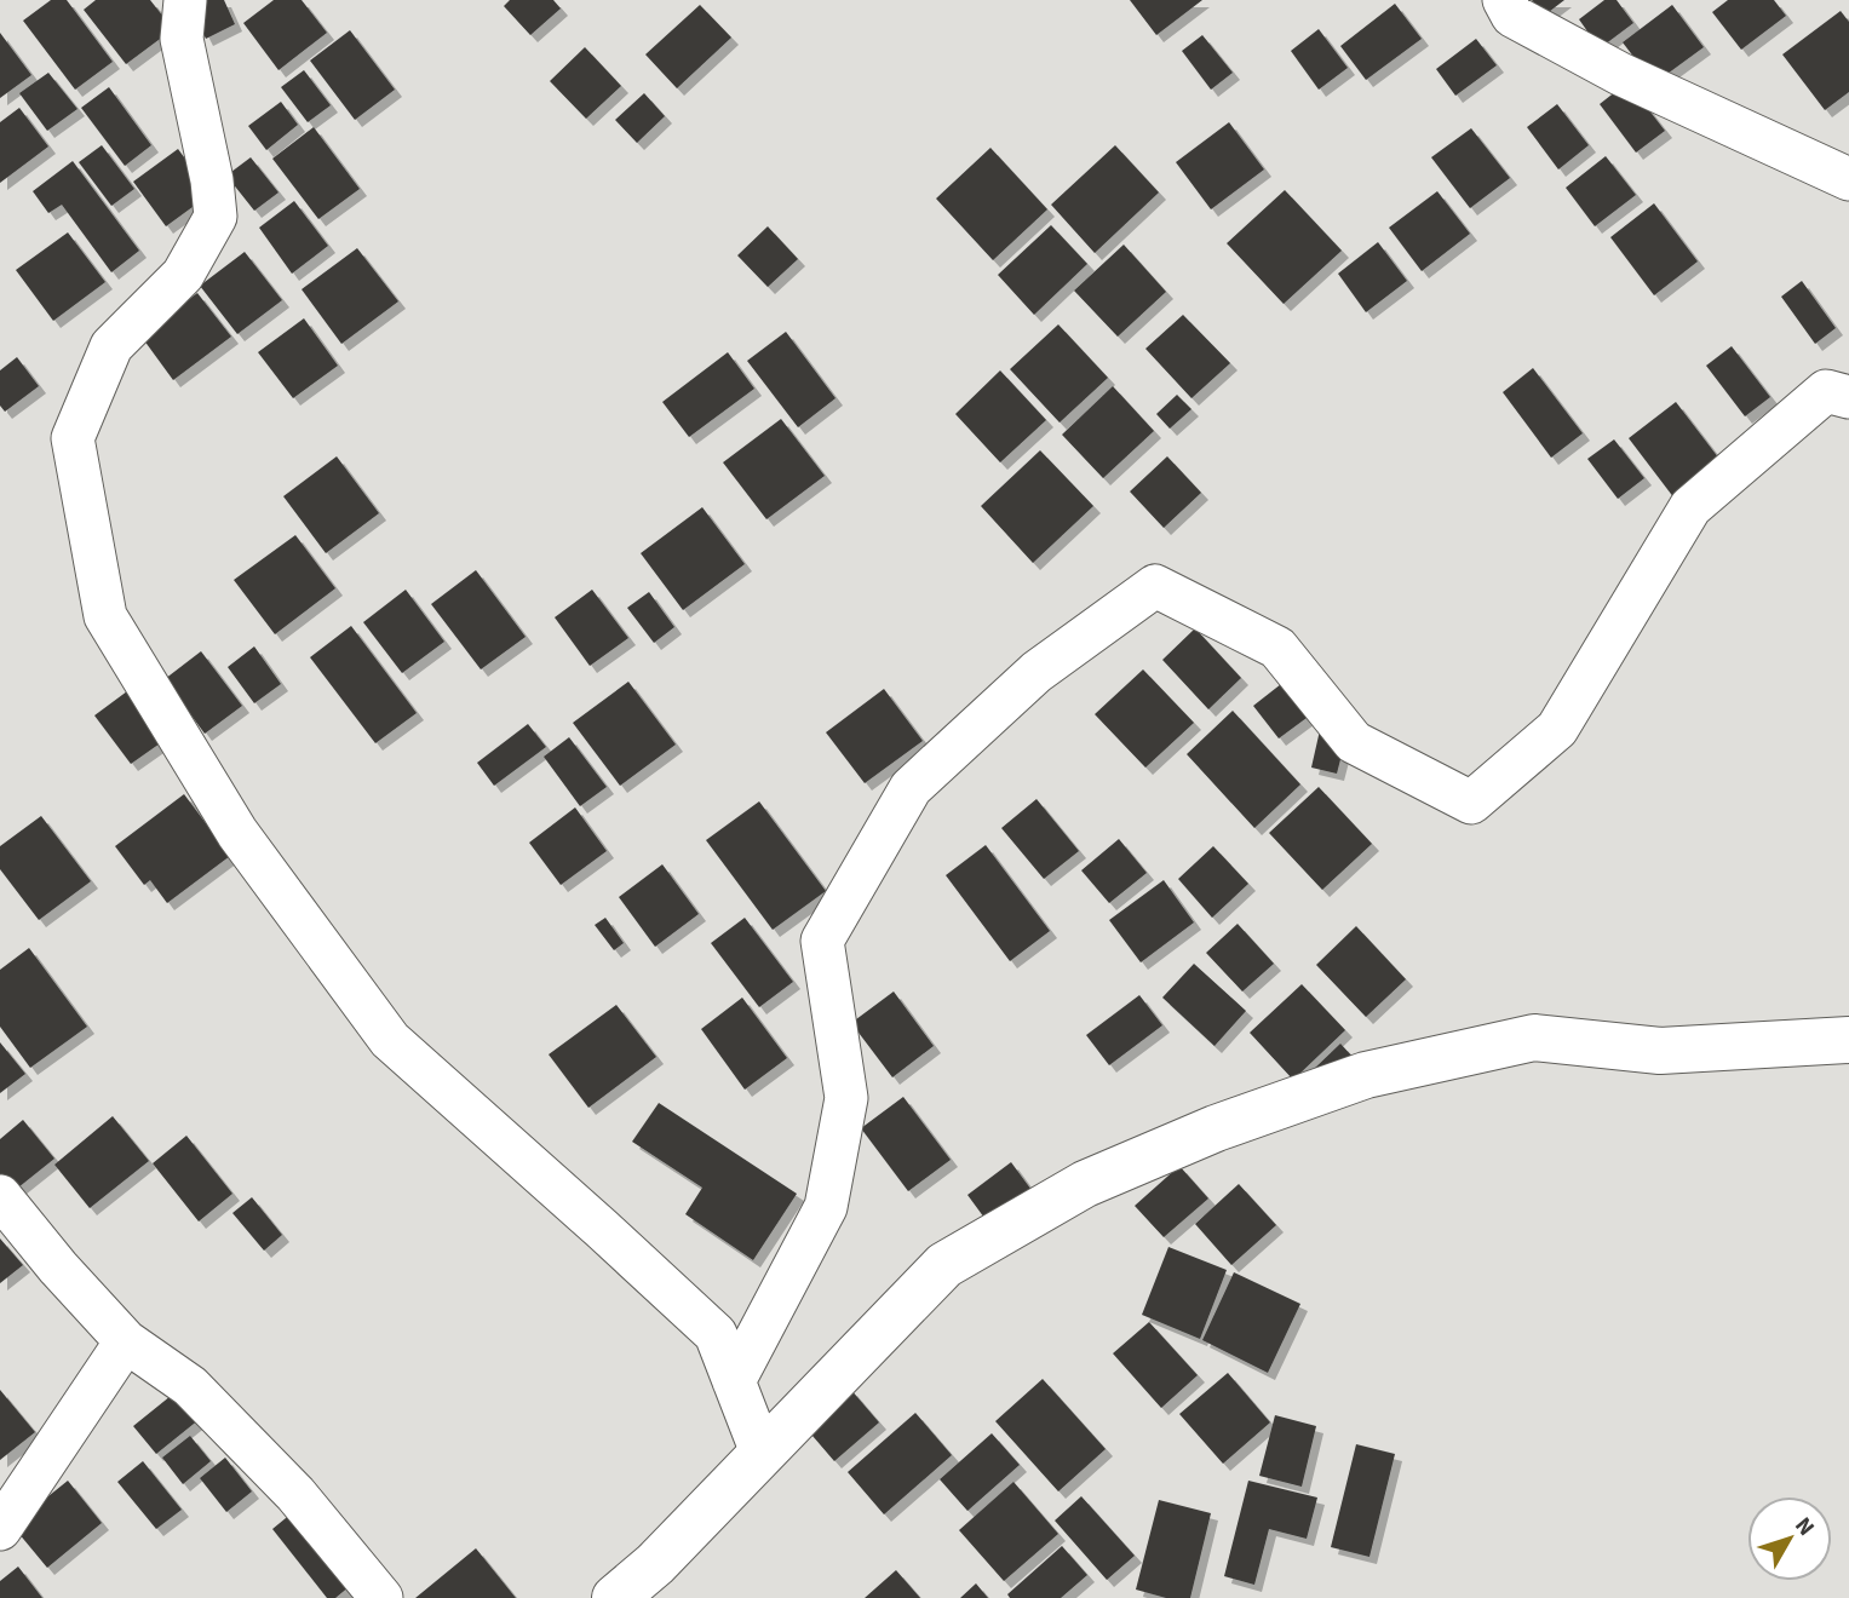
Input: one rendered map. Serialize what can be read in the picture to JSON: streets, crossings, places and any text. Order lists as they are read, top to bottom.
{
  "north": "top right"
}
